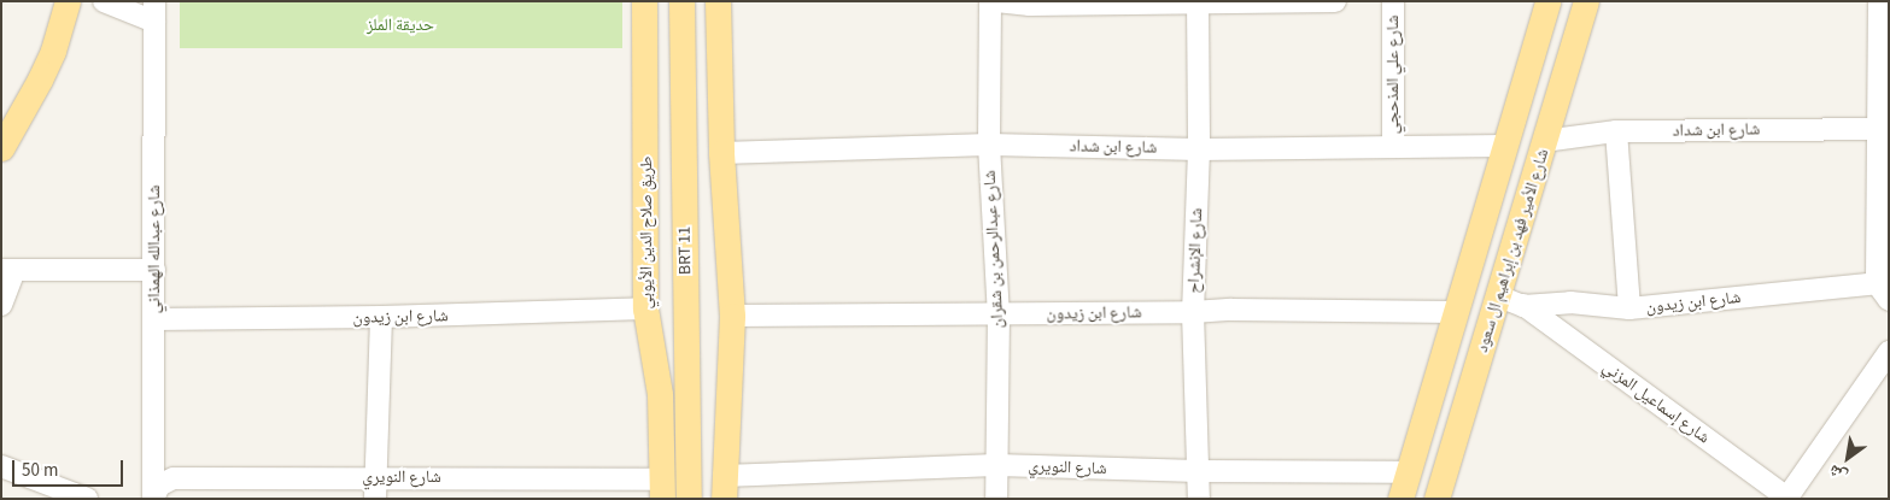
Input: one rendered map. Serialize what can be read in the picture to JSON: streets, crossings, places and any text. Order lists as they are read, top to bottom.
{
  "streets": {
    "main road": ["طريق صلاح الدين الأيوبي", "BRT 11", "شارع الأمير فهد بن إبراهيم ال سعود"],
    "street": [
      "شارع علي المذحجي",
      "شارع ابن شداد",
      "شارع عبدالله الهمذاني",
      "شارع عبدالرحمن بن شقران",
      "شارع الإنشراح",
      "شارع ابن زيدون",
      "شارع إسماعيل المزني",
      "شارع النويري"
    ]
  },
  "crossings": [
    ["شارع علي المذحجي", "شارع ابن شداد"],
    ["شارع ابن شداد", "شارع عبدالرحمن بن شقران"],
    ["شارع ابن شداد", "شارع الإنشراح"],
    ["شارع ابن شداد", "شارع الأمير فهد بن إبراهيم ال سعود"],
    ["طريق صلاح الدين الأيوبي", "شارع ابن زيدون"],
    ["طريق صلاح الدين الأيوبي", "شارع النويري"],
    ["شارع عبدالله الهمذاني", "شارع ابن زيدون"],
    ["شارع عبدالله الهمذاني", "شارع النويري"],
    ["شارع عبدالرحمن بن شقران", "شارع ابن زيدون"],
    ["شارع عبدالرحمن بن شقران", "شارع النويري"],
    ["شارع الإنشراح", "شارع ابن زيدون"],
    ["شارع الإنشراح", "شارع النويري"],
    ["شارع الأمير فهد بن إبراهيم ال سعود", "شارع ابن زيدون"],
    ["شارع ابن زيدون", "شارع إسماعيل المزني"]
  ],
  "parks": ["حديقة الملز"],
  "scale_bar": "50 m",
  "north": "bottom left"
}
